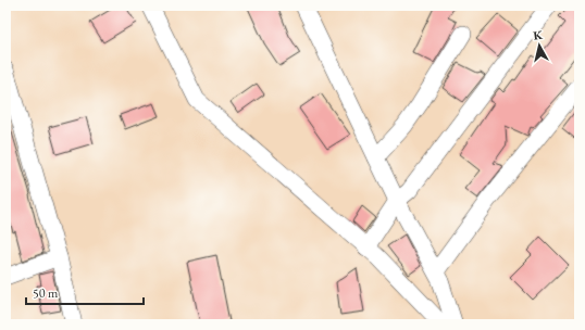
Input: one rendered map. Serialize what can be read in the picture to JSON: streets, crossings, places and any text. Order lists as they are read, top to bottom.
{
  "scale_bar": "50 m",
  "north": "top"
}
